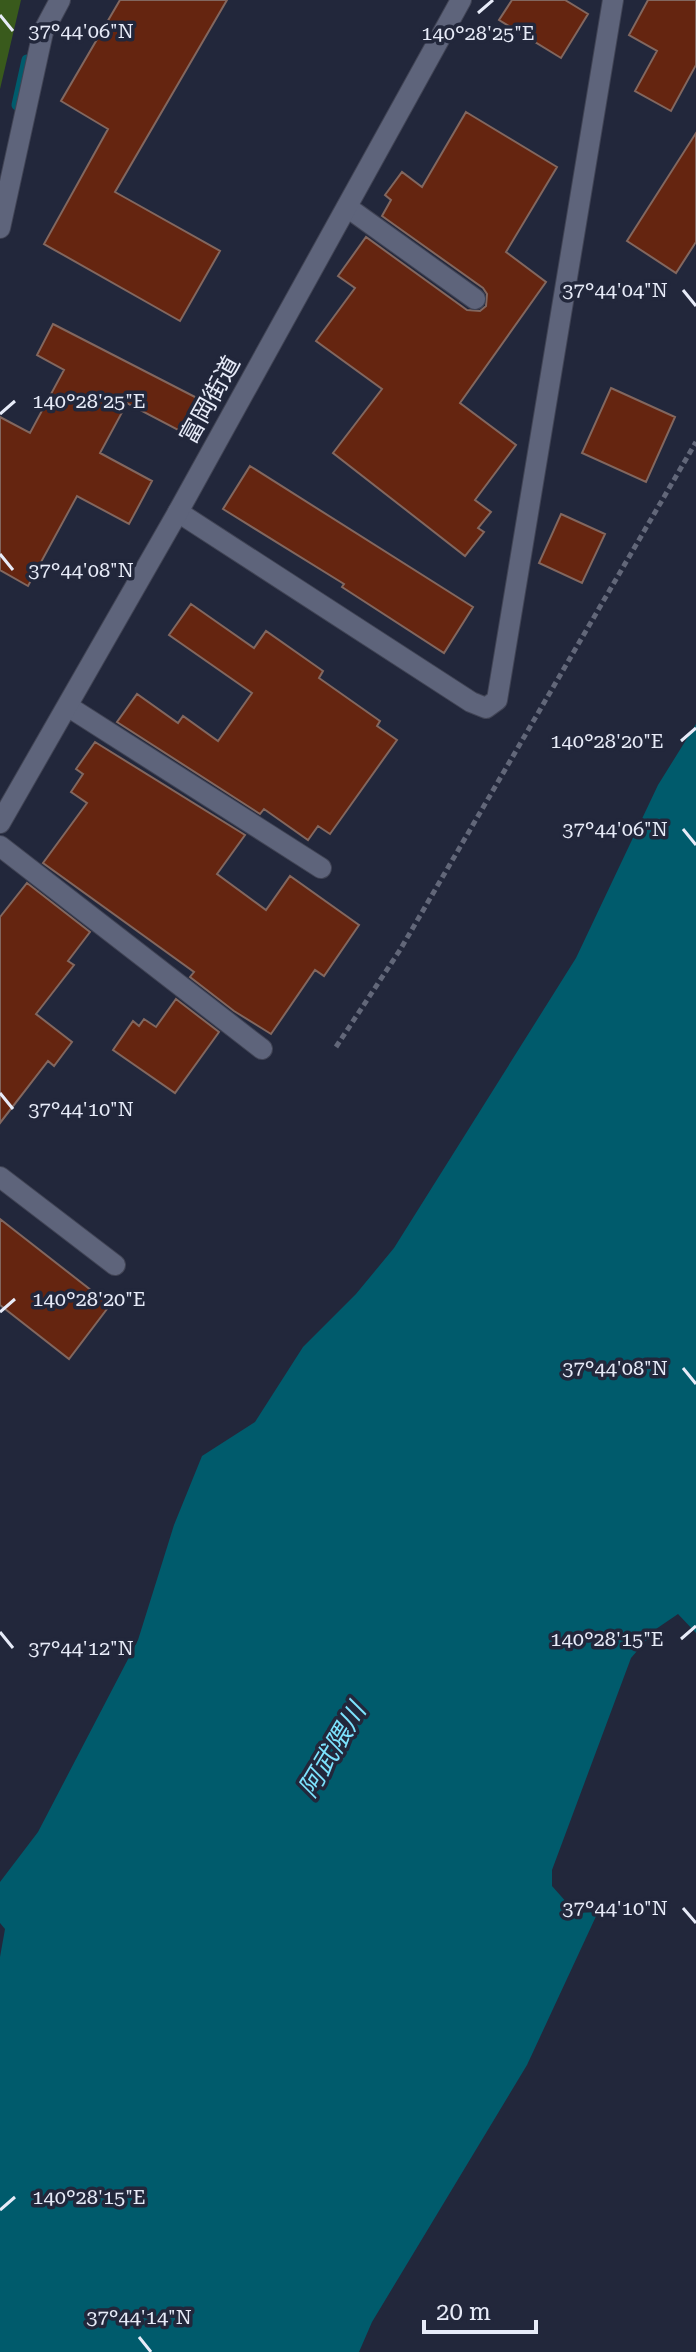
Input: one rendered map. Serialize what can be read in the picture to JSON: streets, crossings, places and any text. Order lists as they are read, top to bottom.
{
  "streets": {
    "street": ["富岡街道"]
  },
  "water": ["阿武隈川"],
  "scale_bar": "20 m",
  "coordinates": [
    "37°44'06\"N",
    "140°28'25\"E",
    "37°44'04\"N",
    "37°44'08\"N",
    "140°28'20\"E",
    "37°44'10\"N",
    "140°28'15\"E",
    "37°44'12\"N",
    "37°44'14\"N"
  ]
}
